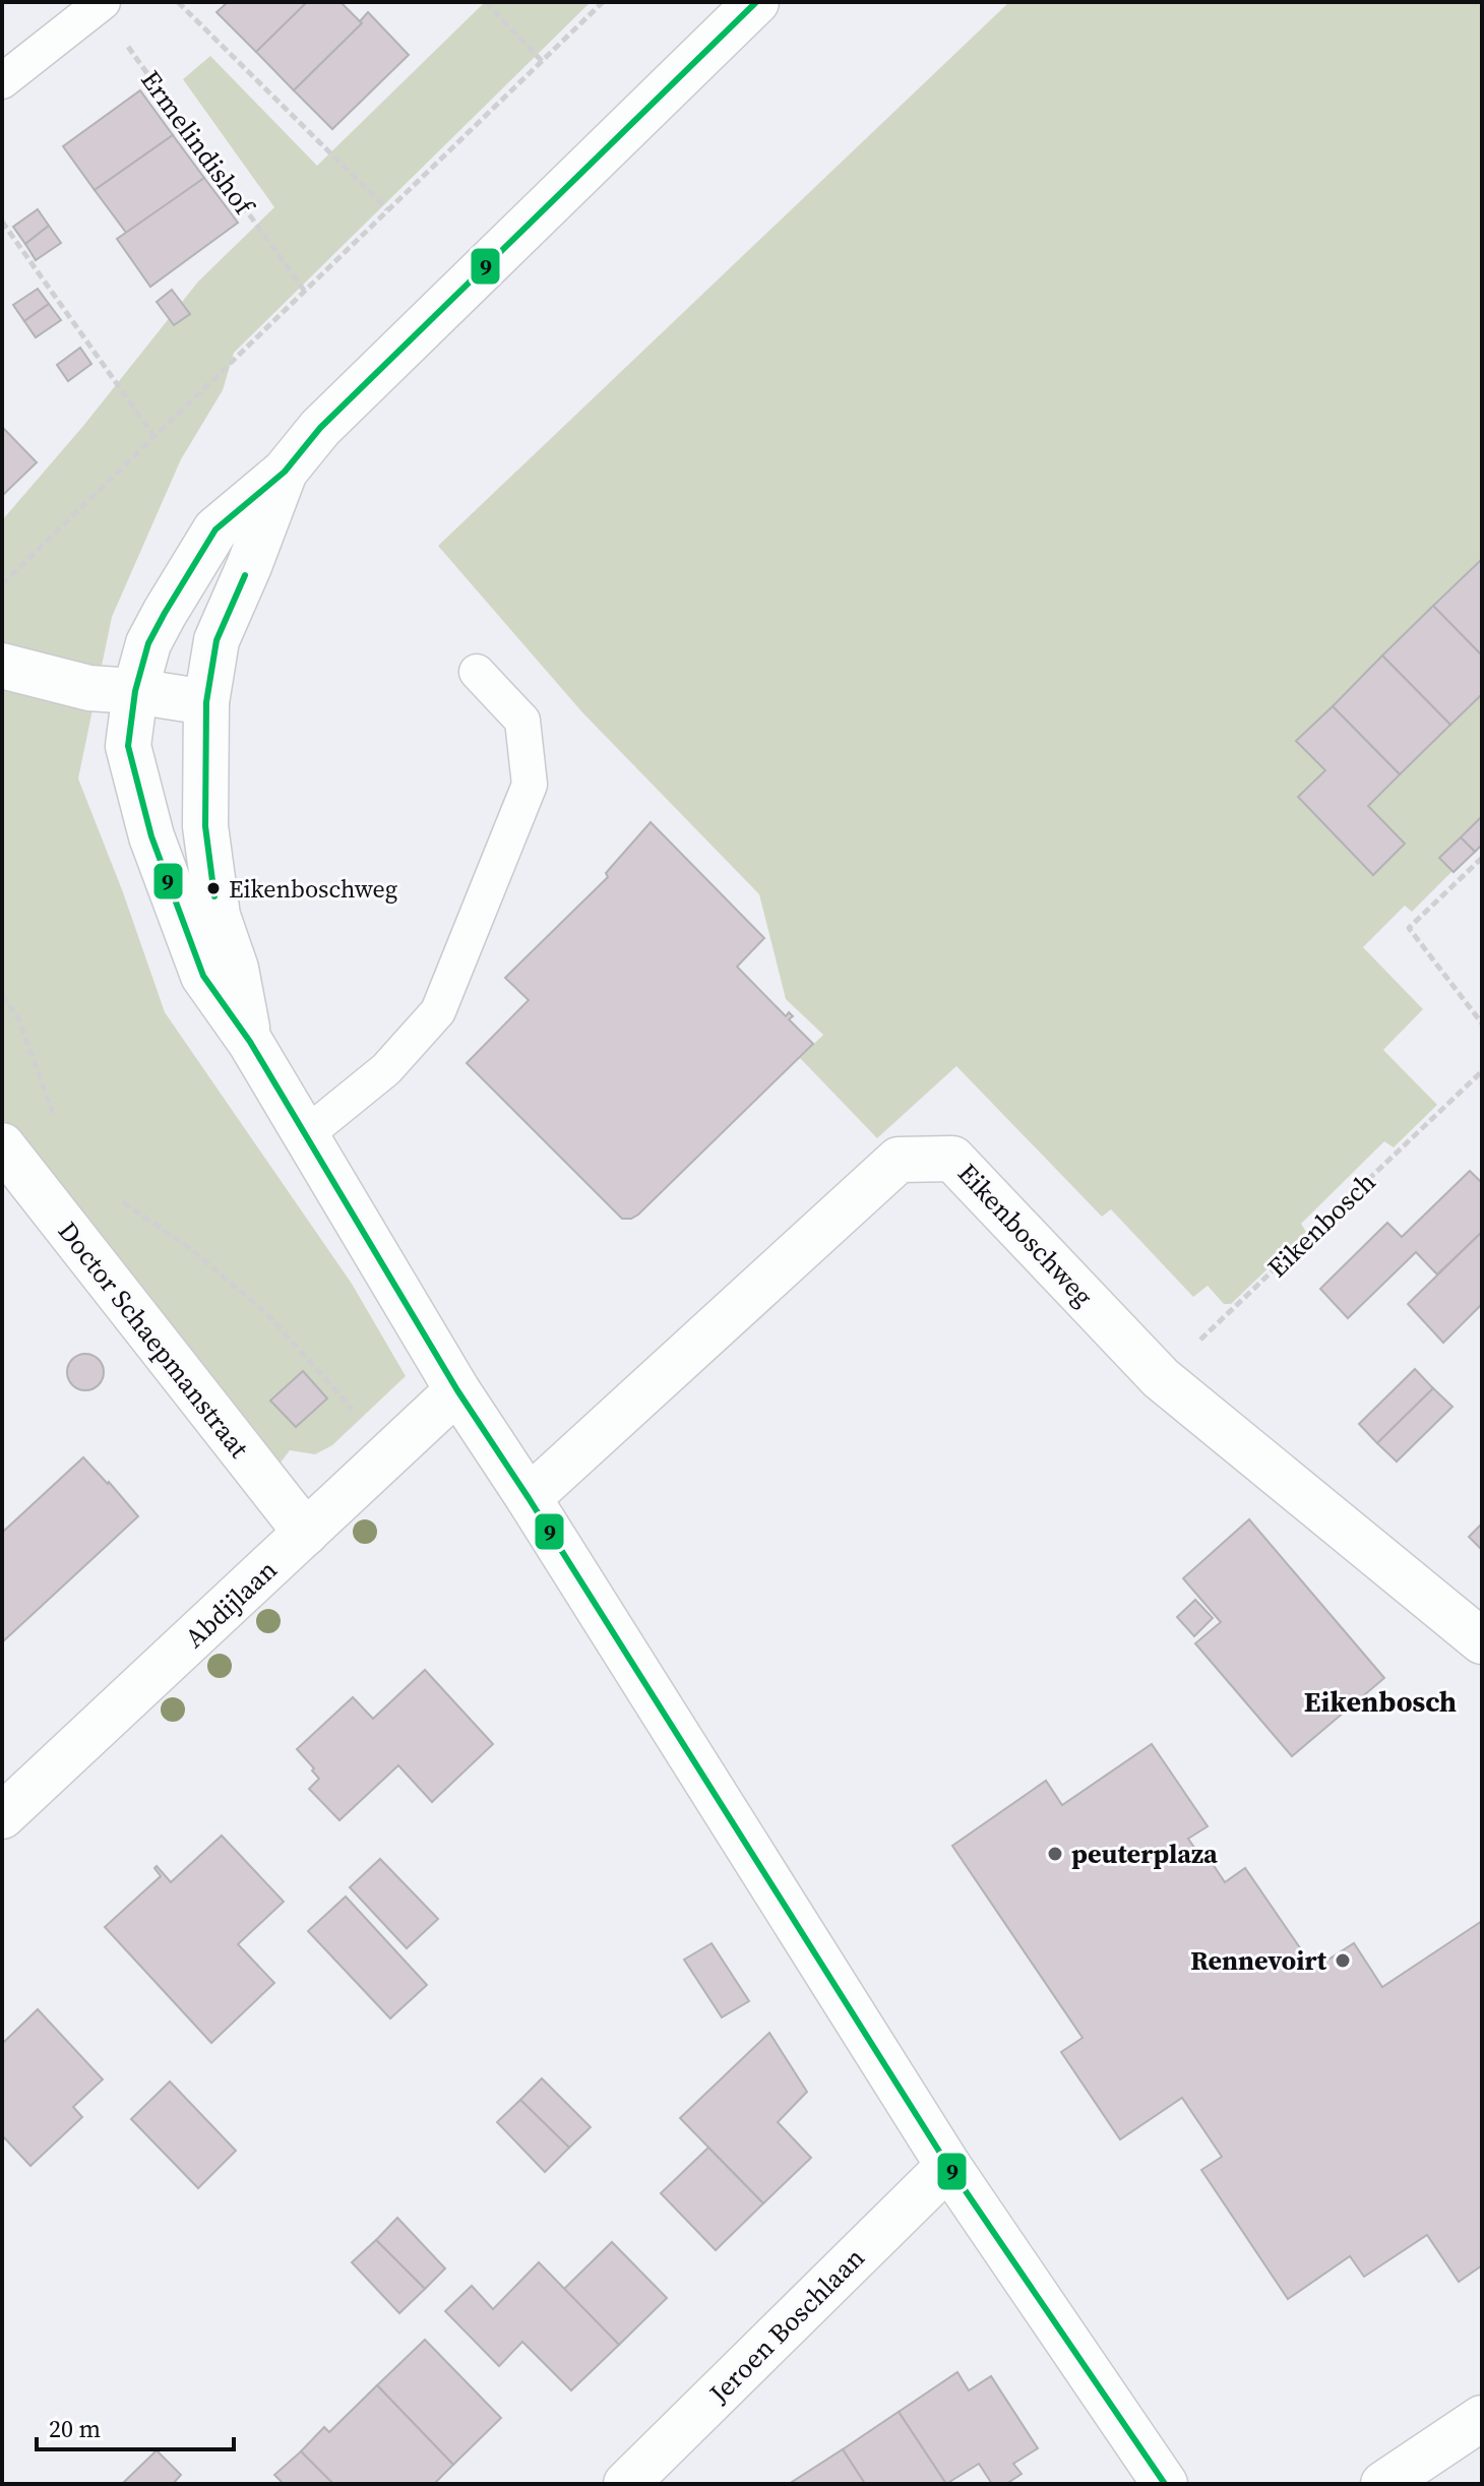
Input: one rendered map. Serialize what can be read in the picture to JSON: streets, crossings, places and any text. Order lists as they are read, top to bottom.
{
  "streets": {
    "street": [
      "Eikenboschweg",
      "Doctor Schaepmanstraat",
      "Abdijlaan",
      "Jeroen Boschlaan"
    ],
    "path": ["Ermelindishof", "Eikenbosch"]
  },
  "crossings": [
    ["Eikenbosch", "Eikenboschweg"],
    ["Doctor Schaepmanstraat", "Abdijlaan"]
  ],
  "districts": ["Eikenbosch"],
  "places": ["Eikenboschweg", "peuterplaza", "Rennevoirt"],
  "lines": ["transit line 9"],
  "scale_bar": "20 m"
}
